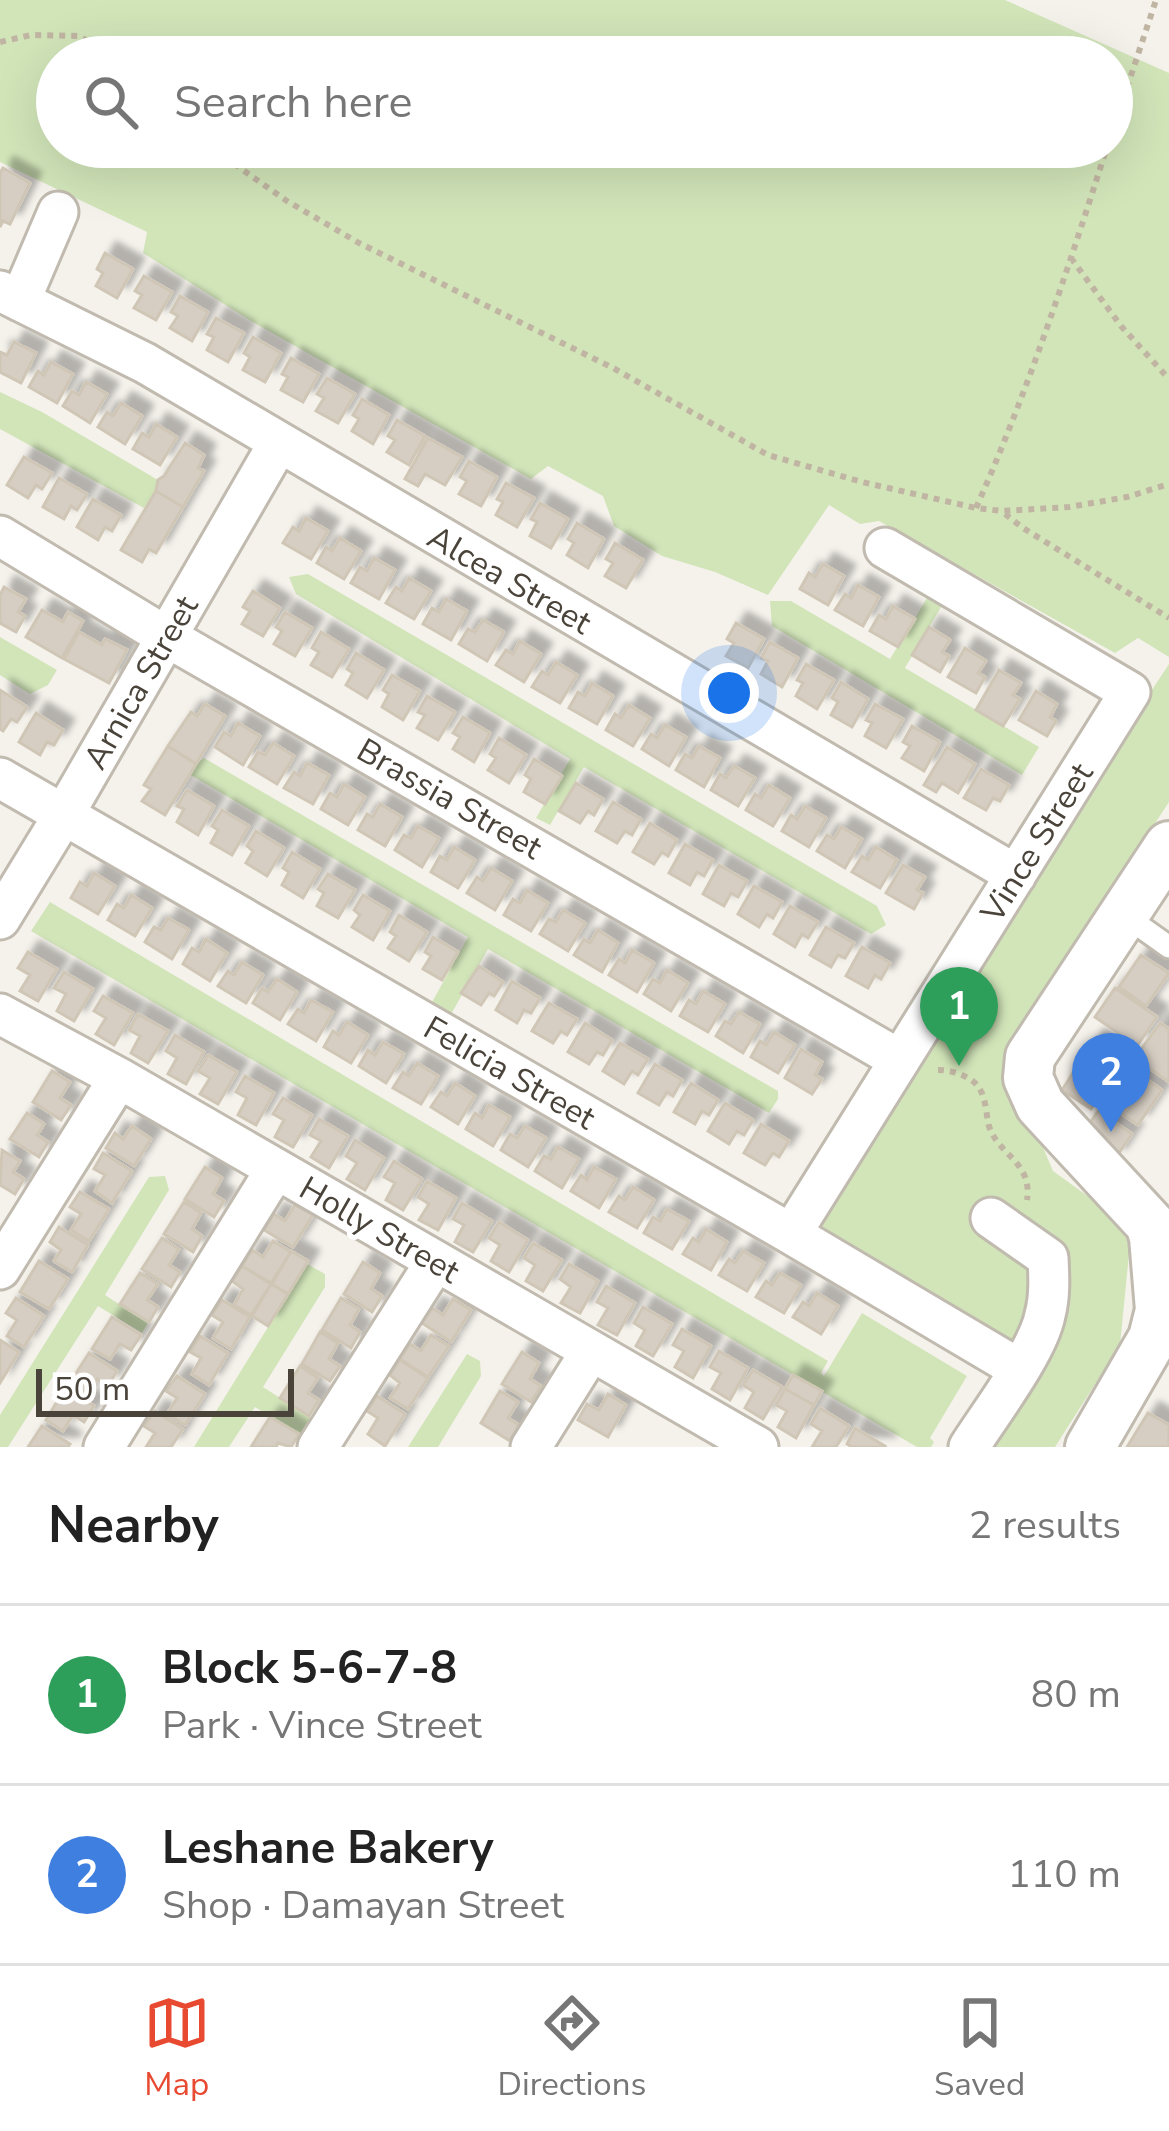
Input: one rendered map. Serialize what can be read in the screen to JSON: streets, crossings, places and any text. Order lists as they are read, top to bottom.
{
  "streets": {
    "street": [
      "Alcea Street",
      "Arnica Street",
      "Brassia Street",
      "Vince Street",
      "Felicia Street",
      "Holly Street"
    ]
  },
  "crossings": [
    ["Alcea Street", "Arnica Street"],
    ["Alcea Street", "Vince Street"],
    ["Arnica Street", "Brassia Street"],
    ["Arnica Street", "Felicia Street"],
    ["Brassia Street", "Vince Street"],
    ["Vince Street", "Felicia Street"]
  ],
  "scale_bar": "50 m",
  "page": {
    "search": "Search here",
    "pins": ["1", "2"],
    "scale": "50 m",
    "heading": ["Nearby", "2 results"],
    "list": [
      {
        "mark": "1",
        "name": "Block 5-6-7-8",
        "note": "Park · Vince Street",
        "value": "80 m"
      },
      {
        "mark": "2",
        "name": "Leshane Bakery",
        "note": "Shop · Damayan Street",
        "value": "110 m"
      }
    ],
    "nav": ["Map", "Directions", "Saved"]
  }
}
